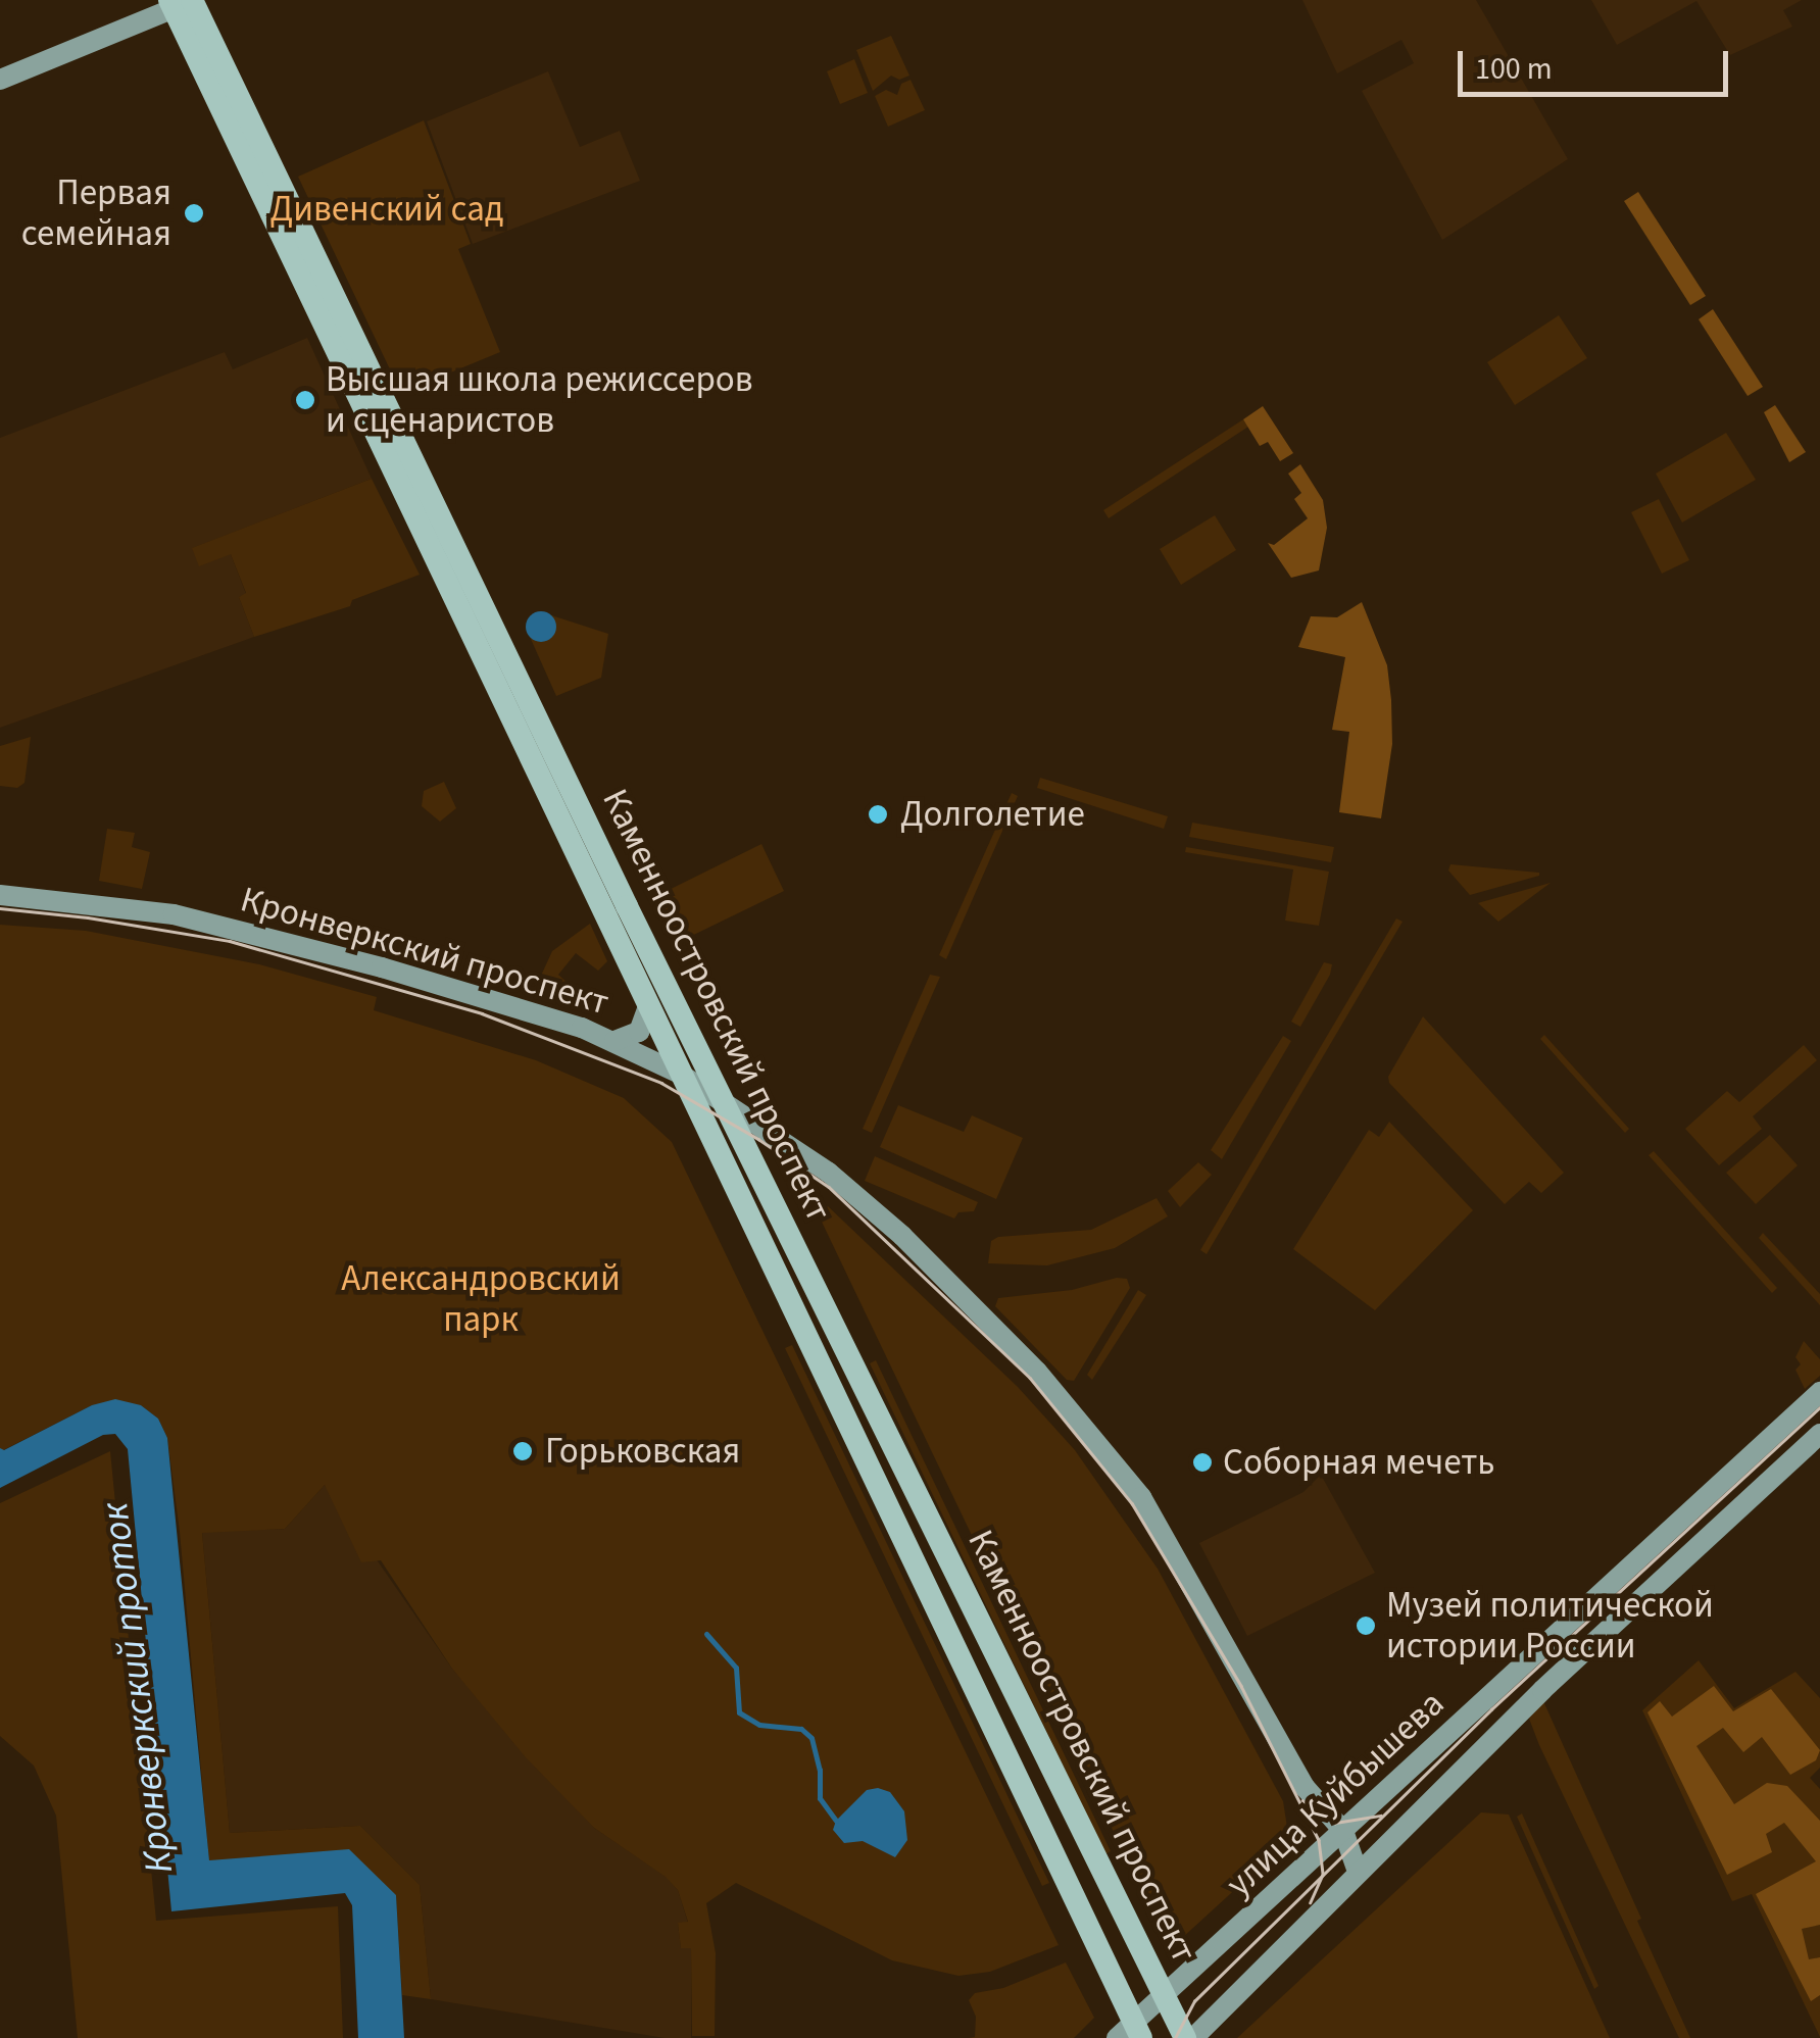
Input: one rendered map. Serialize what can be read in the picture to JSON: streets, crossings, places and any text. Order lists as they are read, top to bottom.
{
  "streets": {
    "main road": ["Каменноостровский проспект"],
    "street": ["Кронверкский проспект", "улица Куйбышева"]
  },
  "crossings": [
    ["Кронверкский проспект", "Каменноостровский проспект"],
    ["Кронверкский проспект", "улица Куйбышева"],
    ["Каменноостровский проспект", "улица Куйбышева"]
  ],
  "water": ["Кронверкский проток"],
  "parks": ["Дивенский сад", "Александровский парк"],
  "places": [
    "Первая семейная",
    "Высшая школа режиссеров и сценаристов",
    "Долголетие",
    "Горьковская",
    "Соборная мечеть",
    "Музей политической истории России"
  ],
  "scale_bar": "100 m"
}
